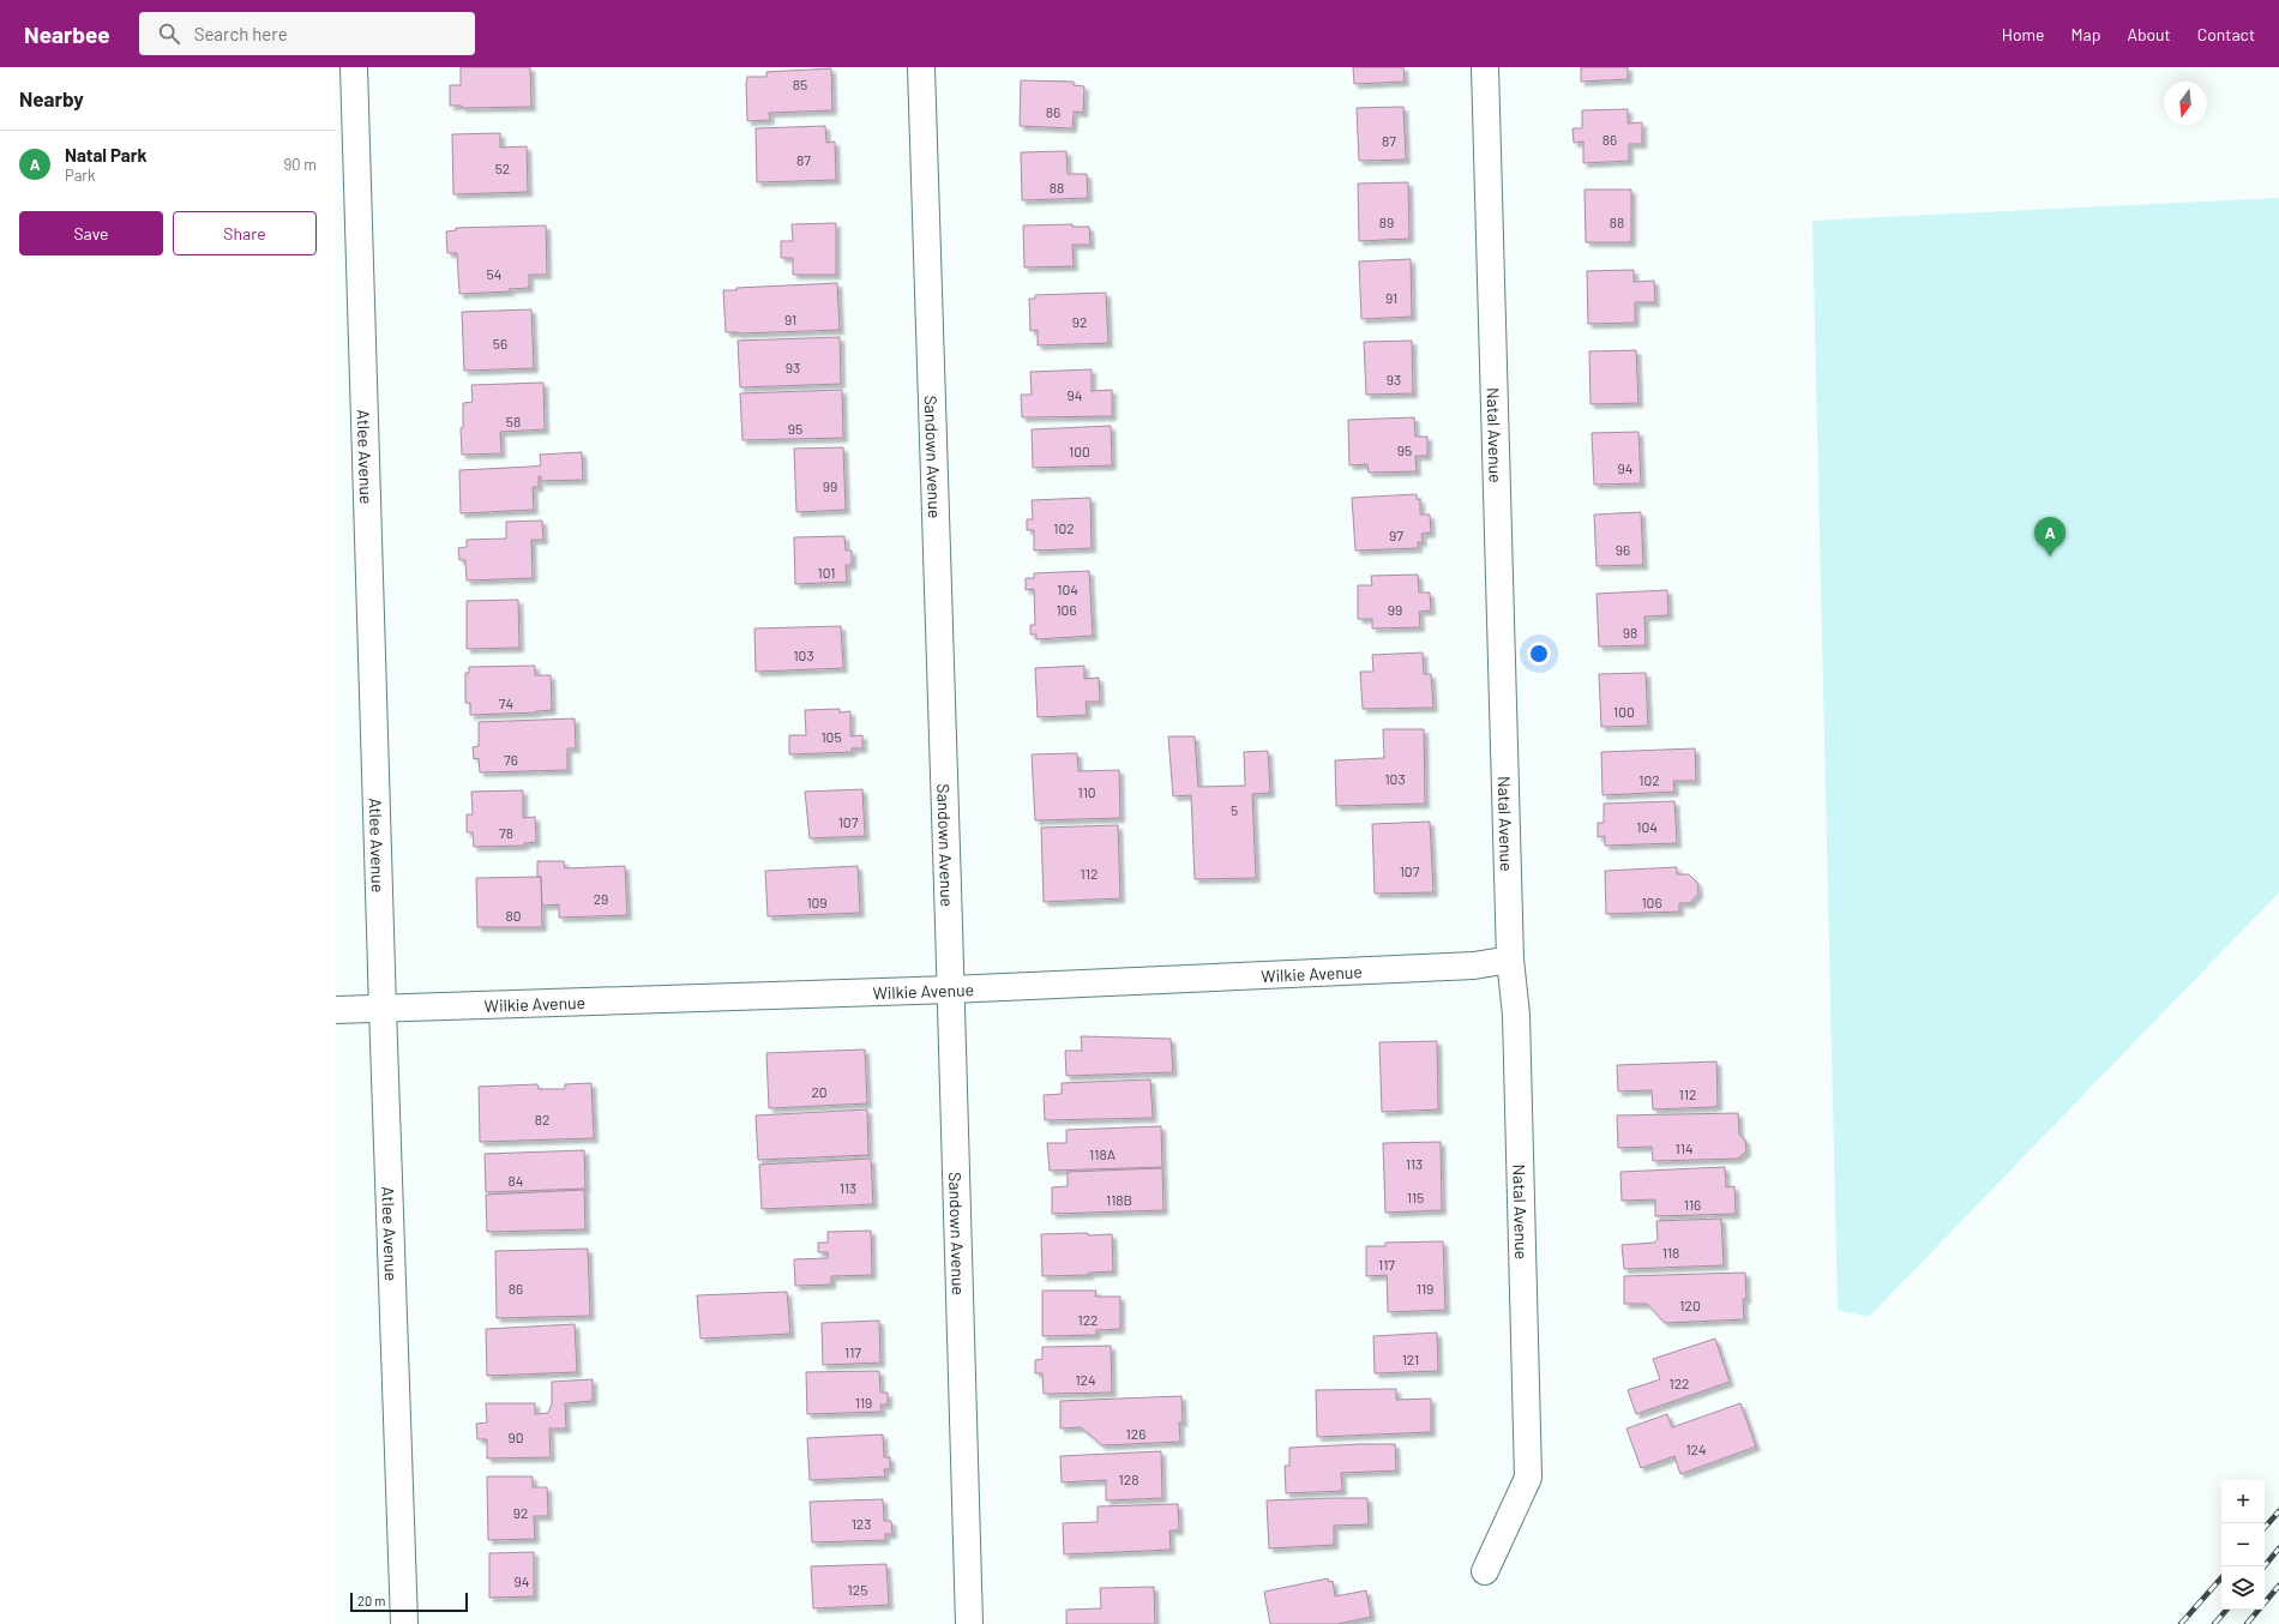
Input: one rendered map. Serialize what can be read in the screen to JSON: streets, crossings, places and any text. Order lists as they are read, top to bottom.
{
  "streets": {
    "street": [
      "Natal Avenue",
      "Atlee Avenue",
      "Sandown Avenue",
      "Wilkie Avenue"
    ]
  },
  "crossings": [
    ["Natal Avenue", "Wilkie Avenue"],
    ["Atlee Avenue", "Wilkie Avenue"],
    ["Sandown Avenue", "Wilkie Avenue"]
  ],
  "house_numbers": [
    "85",
    "86",
    "86",
    "87",
    "87",
    "52",
    "88",
    "89",
    "88",
    "54",
    "91",
    "91",
    "92",
    "56",
    "93",
    "93",
    "94",
    "58",
    "95",
    "95",
    "100",
    "94",
    "99",
    "102",
    "97",
    "96",
    "101",
    "104",
    "106",
    "99",
    "98",
    "103",
    "74",
    "100",
    "105",
    "76",
    "103",
    "102",
    "110",
    "5",
    "107",
    "104",
    "78",
    "107",
    "112",
    "29",
    "109",
    "106",
    "80",
    "20",
    "112",
    "82",
    "114",
    "118A",
    "113",
    "84",
    "113",
    "115",
    "118B",
    "116",
    "118",
    "117",
    "86",
    "119",
    "120",
    "122",
    "117",
    "121",
    "124",
    "122",
    "119",
    "126",
    "90",
    "124",
    "128",
    "92",
    "123",
    "94",
    "125"
  ],
  "scale_bar": "20 m",
  "north": "bottom",
  "page": {
    "header": "Nearbee",
    "search": "Search here",
    "nav": [
      "Home",
      "Map",
      "About",
      "Contact"
    ],
    "heading": "Nearby",
    "list": [
      {
        "mark": "A",
        "name": "Natal Park",
        "note": "Park",
        "value": "90 m"
      }
    ],
    "buttons": ["Save", "Share"],
    "pins": "A",
    "map_buttons": ["+", "−"],
    "scale": "20 m"
  }
}
